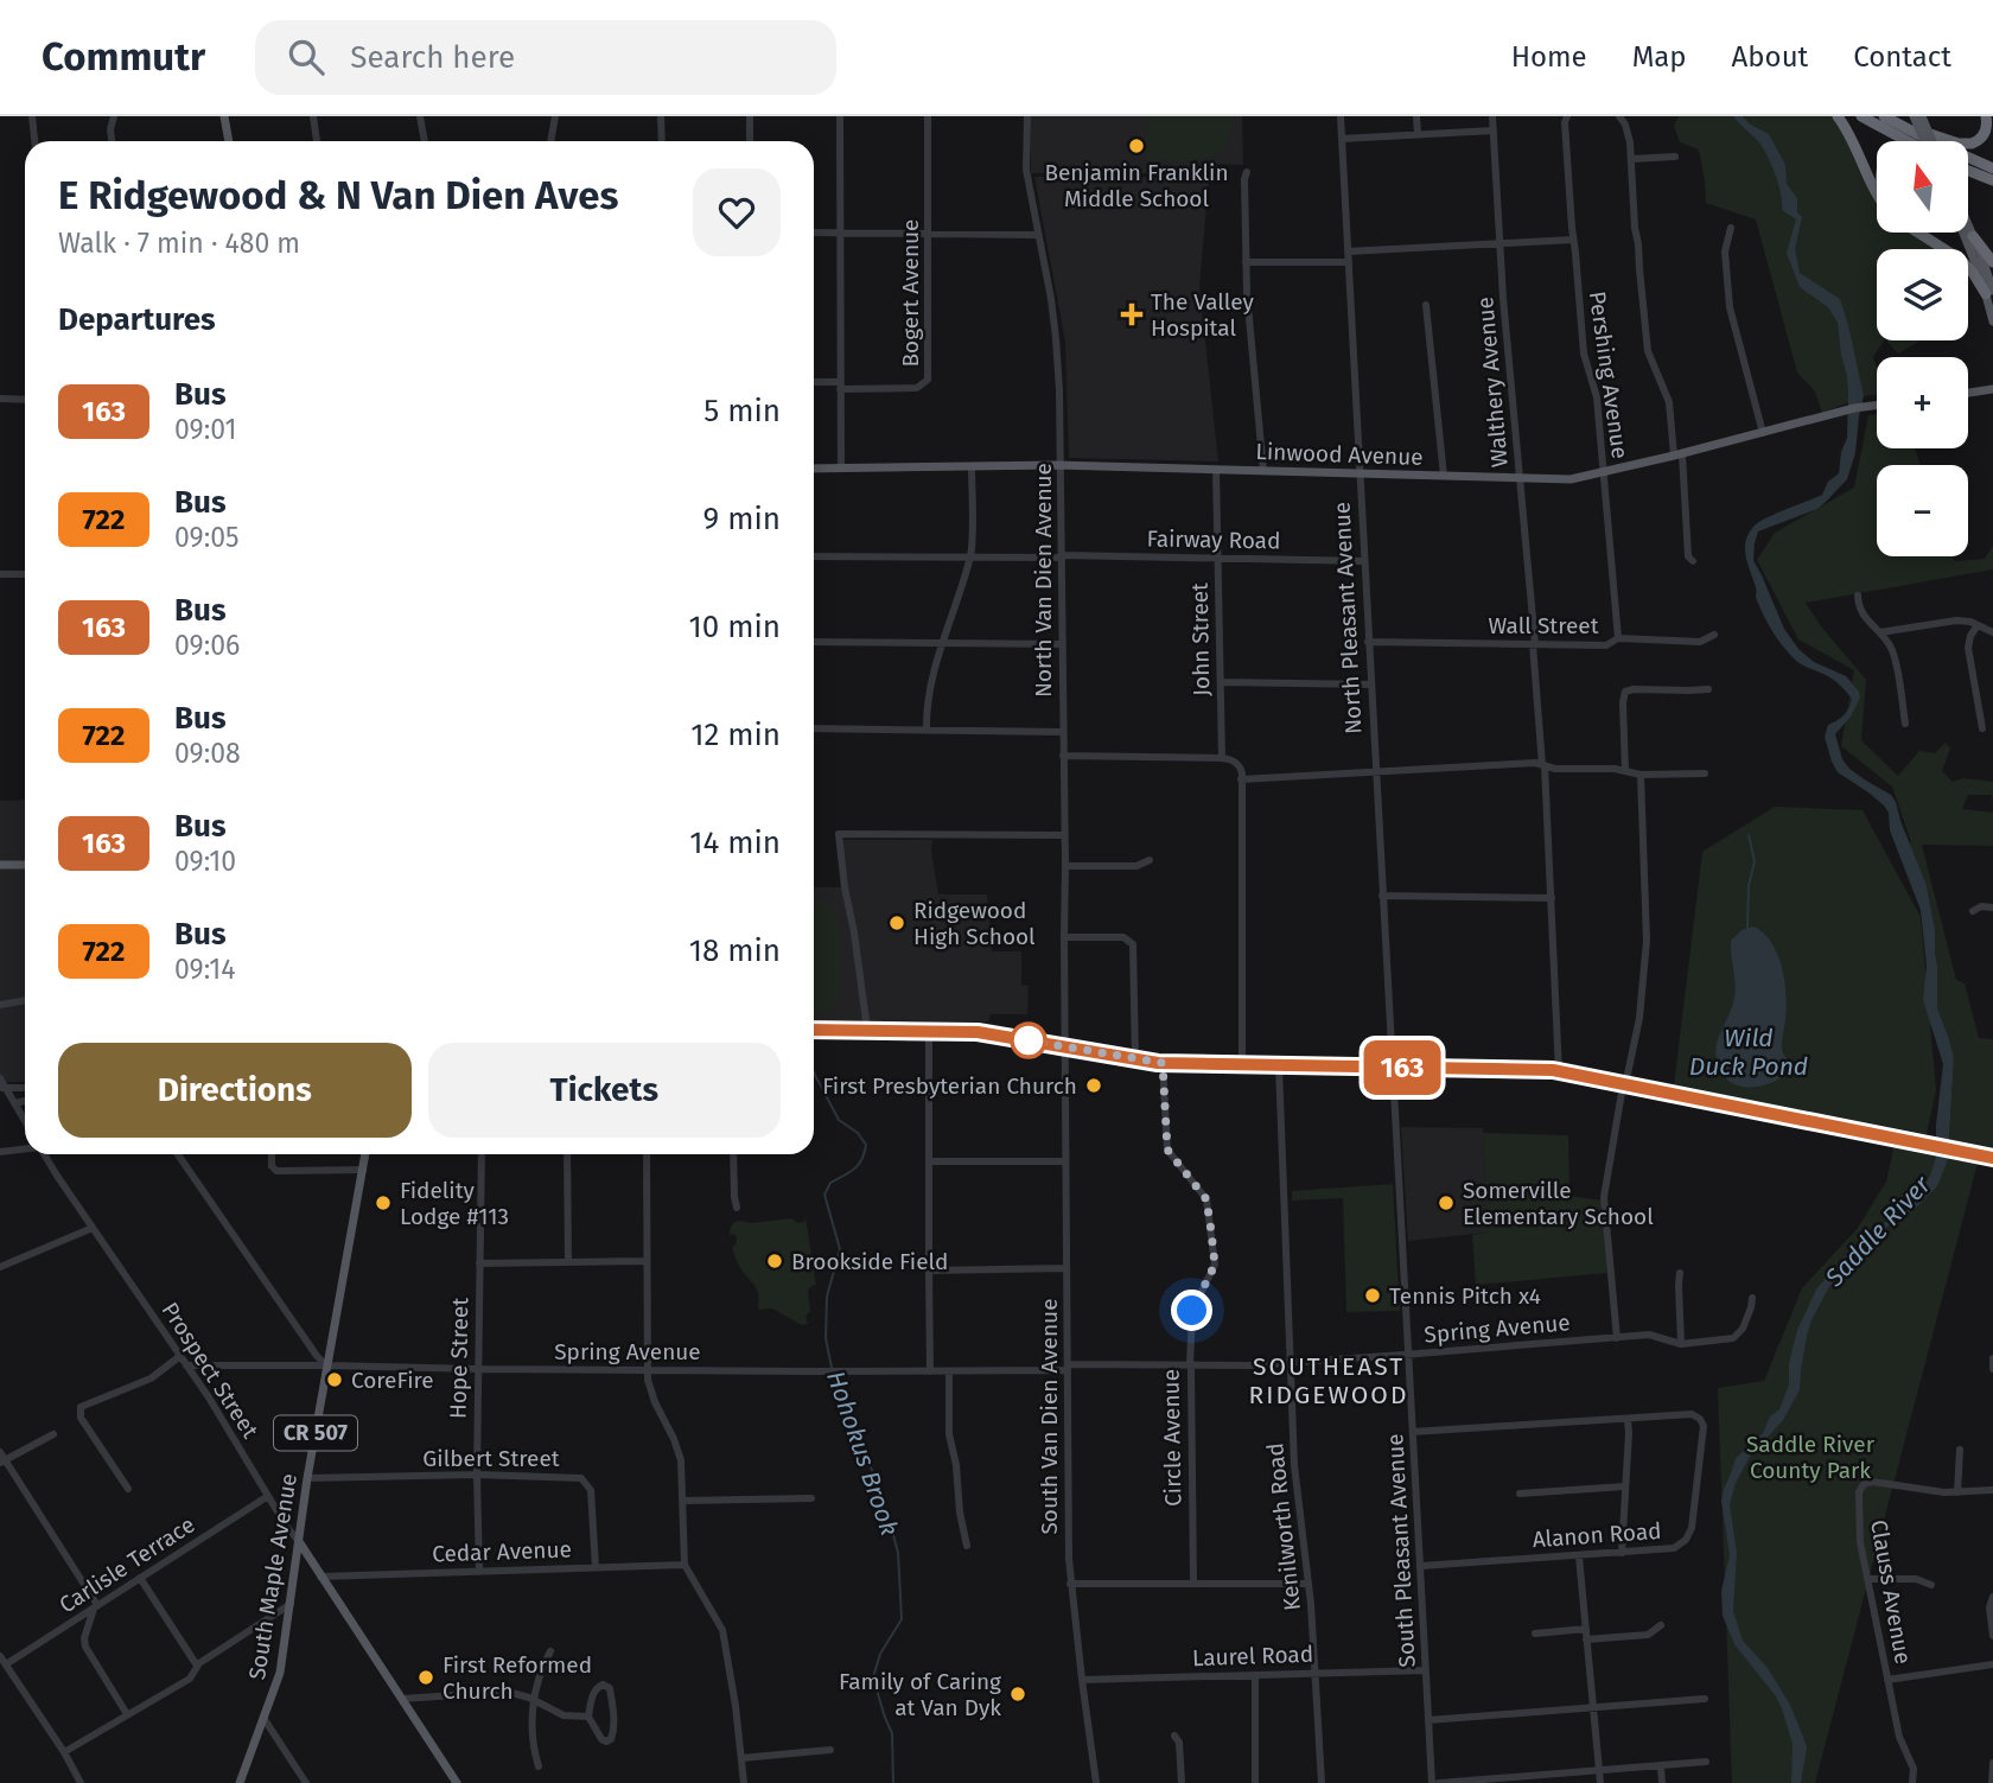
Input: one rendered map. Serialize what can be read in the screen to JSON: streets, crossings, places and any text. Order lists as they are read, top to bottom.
{
  "streets": {
    "main road": [
      "Linwood Avenue",
      "Prospect Street",
      "CR 507",
      "South Maple Avenue"
    ],
    "street": [
      "Bogert Avenue",
      "Pershing Avenue",
      "Walthery Avenue",
      "Fairway Road",
      "North Van Dien Avenue",
      "North Pleasant Avenue",
      "Wall Street",
      "John Street",
      "Spring Avenue",
      "Hope Street",
      "South Van Dien Avenue",
      "Circle Avenue",
      "Gilbert Street",
      "Kenilworth Road",
      "Alanon Road",
      "South Pleasant Avenue",
      "Cedar Avenue",
      "Carlisle Terrace",
      "Clauss Avenue",
      "Laurel Road"
    ]
  },
  "crossings": [
    ["Pershing Avenue", "Linwood Avenue"],
    ["Pershing Avenue", "Wall Street"],
    ["Walthery Avenue", "Linwood Avenue"],
    ["Walthery Avenue", "Wall Street"],
    ["Linwood Avenue", "North Van Dien Avenue"],
    ["Linwood Avenue", "North Pleasant Avenue"],
    ["Linwood Avenue", "John Street"],
    ["Fairway Road", "North Van Dien Avenue"],
    ["Fairway Road", "North Pleasant Avenue"],
    ["Fairway Road", "John Street"],
    ["North Van Dien Avenue", "South Van Dien Avenue"],
    ["North Pleasant Avenue", "Wall Street"],
    ["North Pleasant Avenue", "South Pleasant Avenue"],
    ["Spring Avenue", "Hope Street"],
    ["Spring Avenue", "Prospect Street"],
    ["Spring Avenue", "South Van Dien Avenue"],
    ["Spring Avenue", "Circle Avenue"],
    ["Spring Avenue", "Kenilworth Road"],
    ["Spring Avenue", "South Pleasant Avenue"],
    ["Spring Avenue", "South Maple Avenue"],
    ["Hope Street", "Gilbert Street"],
    ["Hope Street", "Cedar Avenue"],
    ["Prospect Street", "Cedar Avenue"],
    ["Prospect Street", "Carlisle Terrace"],
    ["Prospect Street", "South Maple Avenue"],
    ["South Van Dien Avenue", "Laurel Road"],
    ["CR 507", "South Maple Avenue"],
    ["Gilbert Street", "Cedar Avenue"],
    ["Gilbert Street", "South Maple Avenue"],
    ["Kenilworth Road", "Laurel Road"],
    ["Alanon Road", "South Pleasant Avenue"],
    ["South Pleasant Avenue", "Laurel Road"]
  ],
  "districts": ["SOUTHEAST RIDGEWOOD"],
  "water": ["Wild Duck Pond", "Saddle River", "Hohokus Brook"],
  "parks": ["Saddle River County Park"],
  "places": {
    "other": [
      "Benjamin Franklin Middle School",
      "Ridgewood High School",
      "First Presbyterian Church",
      "Fidelity Lodge #113",
      "Somerville Elementary School",
      "Brookside Field",
      "Tennis Pitch x4",
      "CoreFire",
      "First Reformed Church",
      "Family of Caring at Van Dyk"
    ],
    "health": ["The Valley Hospital"]
  },
  "lines": ["bus line 163"],
  "north": "top",
  "page": {
    "header": "Commutr",
    "search": "Search here",
    "nav": [
      "Home",
      "Map",
      "About",
      "Contact"
    ],
    "on_map": "163",
    "map_buttons": ["+", "−"],
    "heading": [
      ["E Ridgewood & N Van Dien Aves", "Walk · 7 min · 480 m"],
      "Departures"
    ],
    "list": [
      {
        "mark": "163",
        "name": "Bus",
        "note": "09:01",
        "value": "5 min"
      },
      {
        "mark": "722",
        "name": "Bus",
        "note": "09:05",
        "value": "9 min"
      },
      {
        "mark": "163",
        "name": "Bus",
        "note": "09:06",
        "value": "10 min"
      },
      {
        "mark": "722",
        "name": "Bus",
        "note": "09:08",
        "value": "12 min"
      },
      {
        "mark": "163",
        "name": "Bus",
        "note": "09:10",
        "value": "14 min"
      },
      {
        "mark": "722",
        "name": "Bus",
        "note": "09:14",
        "value": "18 min"
      }
    ],
    "buttons": ["Directions", "Tickets"]
  }
}
